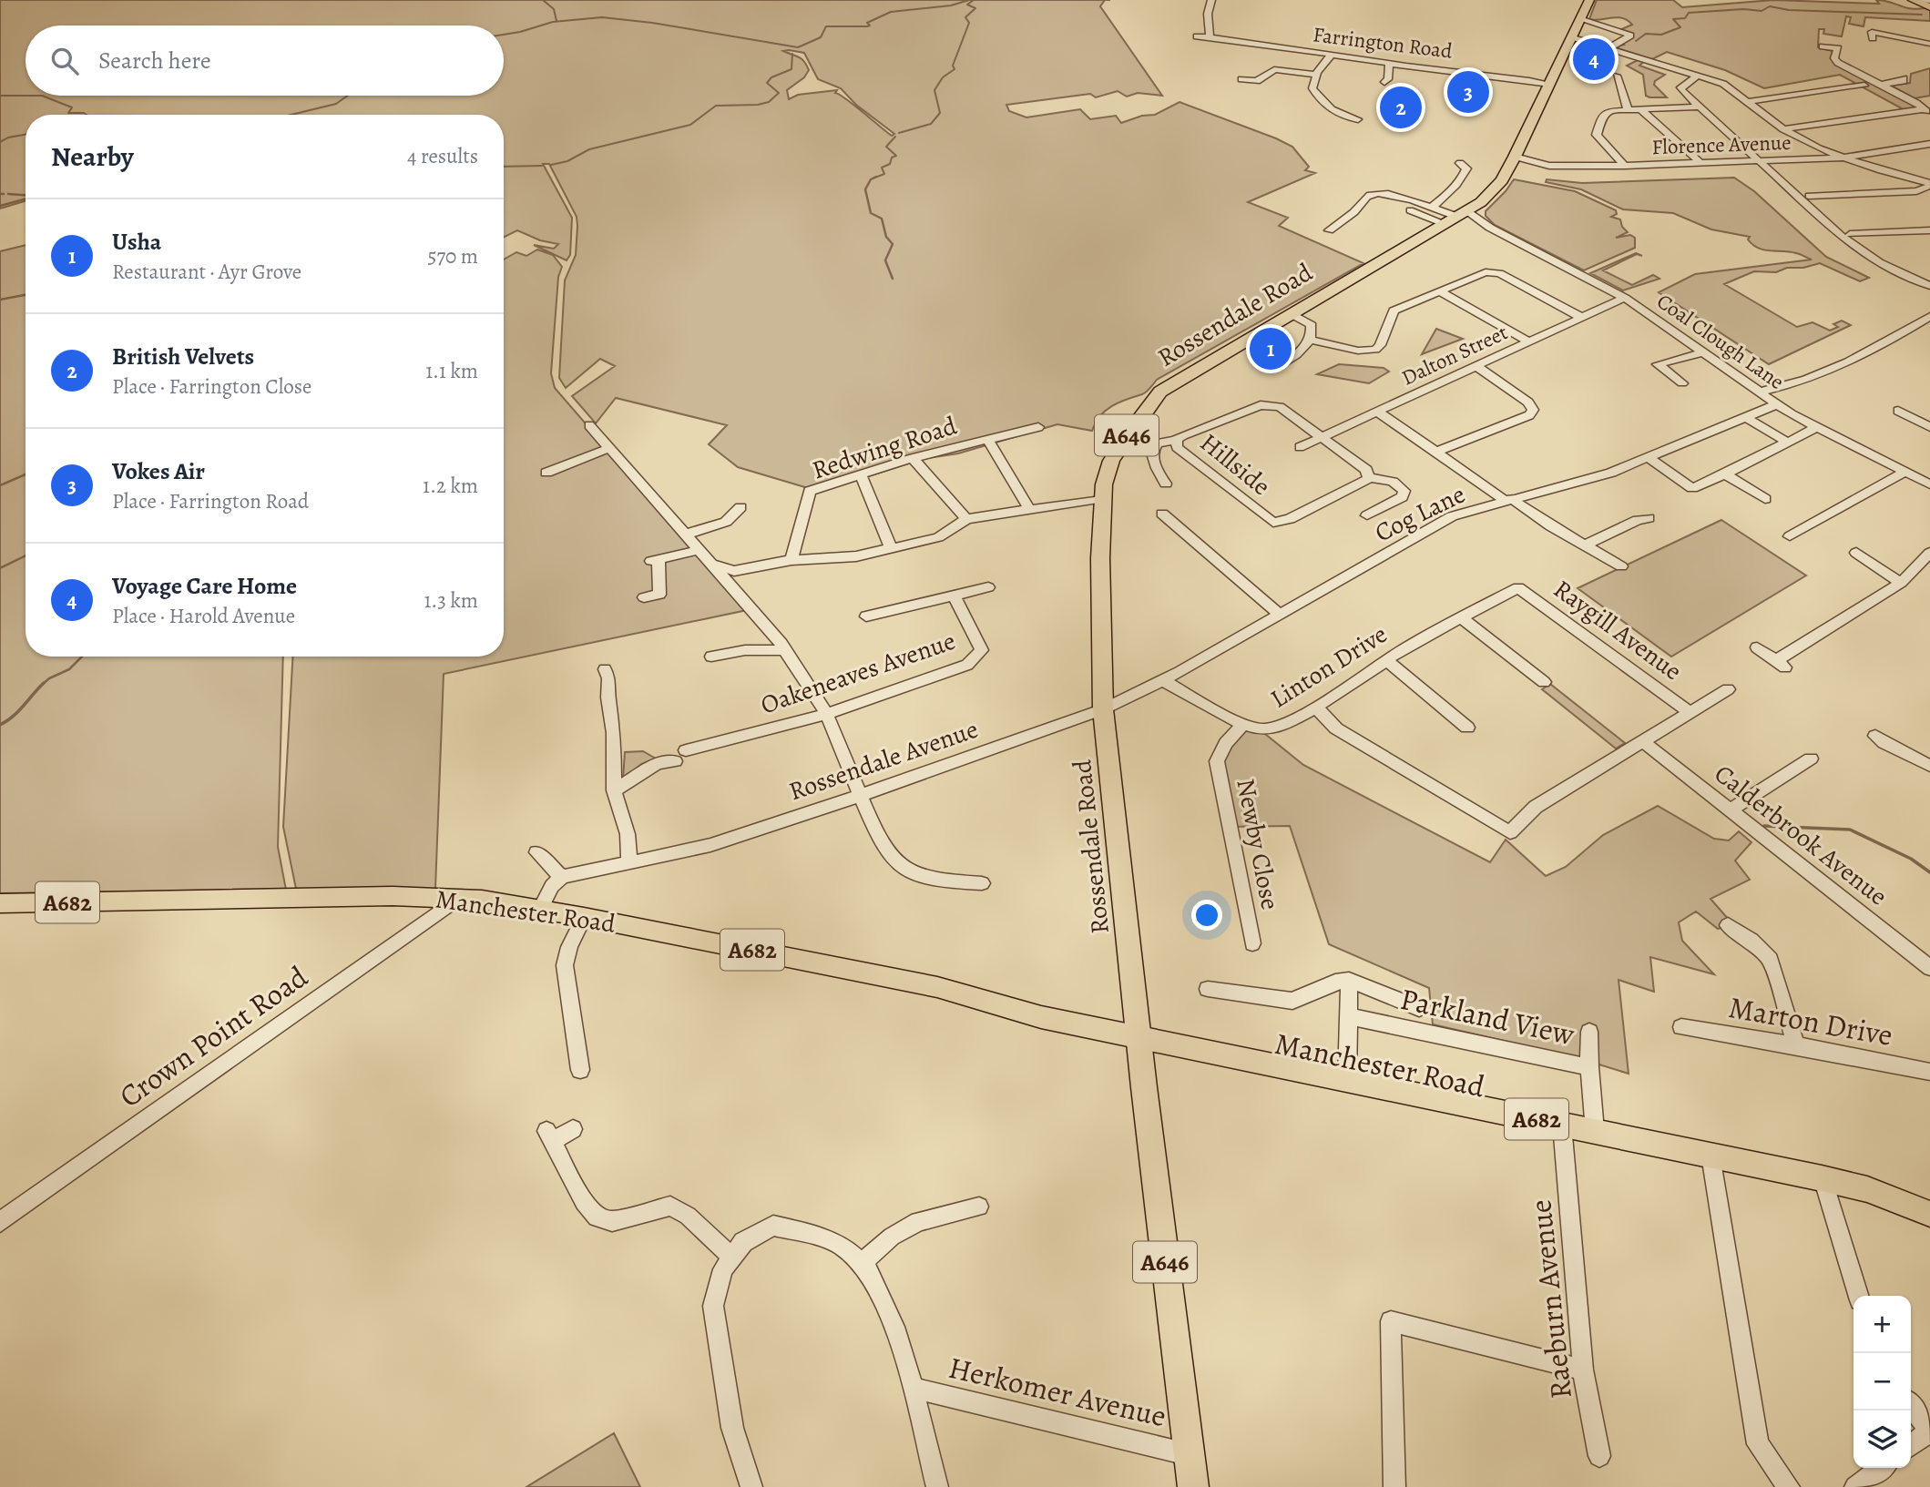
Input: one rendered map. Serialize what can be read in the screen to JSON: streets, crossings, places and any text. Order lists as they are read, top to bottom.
{
  "streets": {
    "highway": ["Rossendale Road", "A646"],
    "main road": ["A682", "Manchester Road"],
    "street": [
      "Farrington Road",
      "Florence Avenue",
      "Coal Clough Lane",
      "Dalton Street",
      "Redwing Road",
      "Hillside",
      "Cog Lane",
      "Raygill Avenue",
      "Linton Drive",
      "Oakeneaves Avenue",
      "Rossendale Avenue",
      "Calderbrook Avenue",
      "Newby Close",
      "Parkland View",
      "Marton Drive",
      "Crown Point Road",
      "Raeburn Avenue",
      "Herkomer Avenue"
    ]
  },
  "crossings": [
    ["Farrington Road", "Rossendale Road"],
    ["Florence Avenue", "Rossendale Road"],
    ["Rossendale Road", "Coal Clough Lane"],
    ["Rossendale Road", "A646"],
    ["Rossendale Road", "Cog Lane"],
    ["Rossendale Road", "Rossendale Avenue"],
    ["Rossendale Road", "Manchester Road"],
    ["Coal Clough Lane", "Dalton Street"],
    ["Coal Clough Lane", "Cog Lane"],
    ["Dalton Street", "Hillside"],
    ["A646", "Manchester Road"],
    ["A646", "Herkomer Avenue"],
    ["Cog Lane", "Linton Drive"],
    ["Cog Lane", "Rossendale Avenue"],
    ["Raygill Avenue", "Linton Drive"],
    ["Linton Drive", "Newby Close"],
    ["Manchester Road", "Parkland View"],
    ["Manchester Road", "Crown Point Road"],
    ["Manchester Road", "Raeburn Avenue"]
  ],
  "page": {
    "search": "Search here",
    "pins": [
      "4",
      "3",
      "2",
      "1"
    ],
    "heading": ["Nearby", "4 results"],
    "list": [
      {
        "mark": "1",
        "name": "Usha",
        "note": "Restaurant · Ayr Grove",
        "value": "570 m"
      },
      {
        "mark": "2",
        "name": "British Velvets",
        "note": "Place · Farrington Close",
        "value": "1.1 km"
      },
      {
        "mark": "3",
        "name": "Vokes Air",
        "note": "Place · Farrington Road",
        "value": "1.2 km"
      },
      {
        "mark": "4",
        "name": "Voyage Care Home",
        "note": "Place · Harold Avenue",
        "value": "1.3 km"
      }
    ],
    "map_buttons": ["+", "−"]
  }
}
